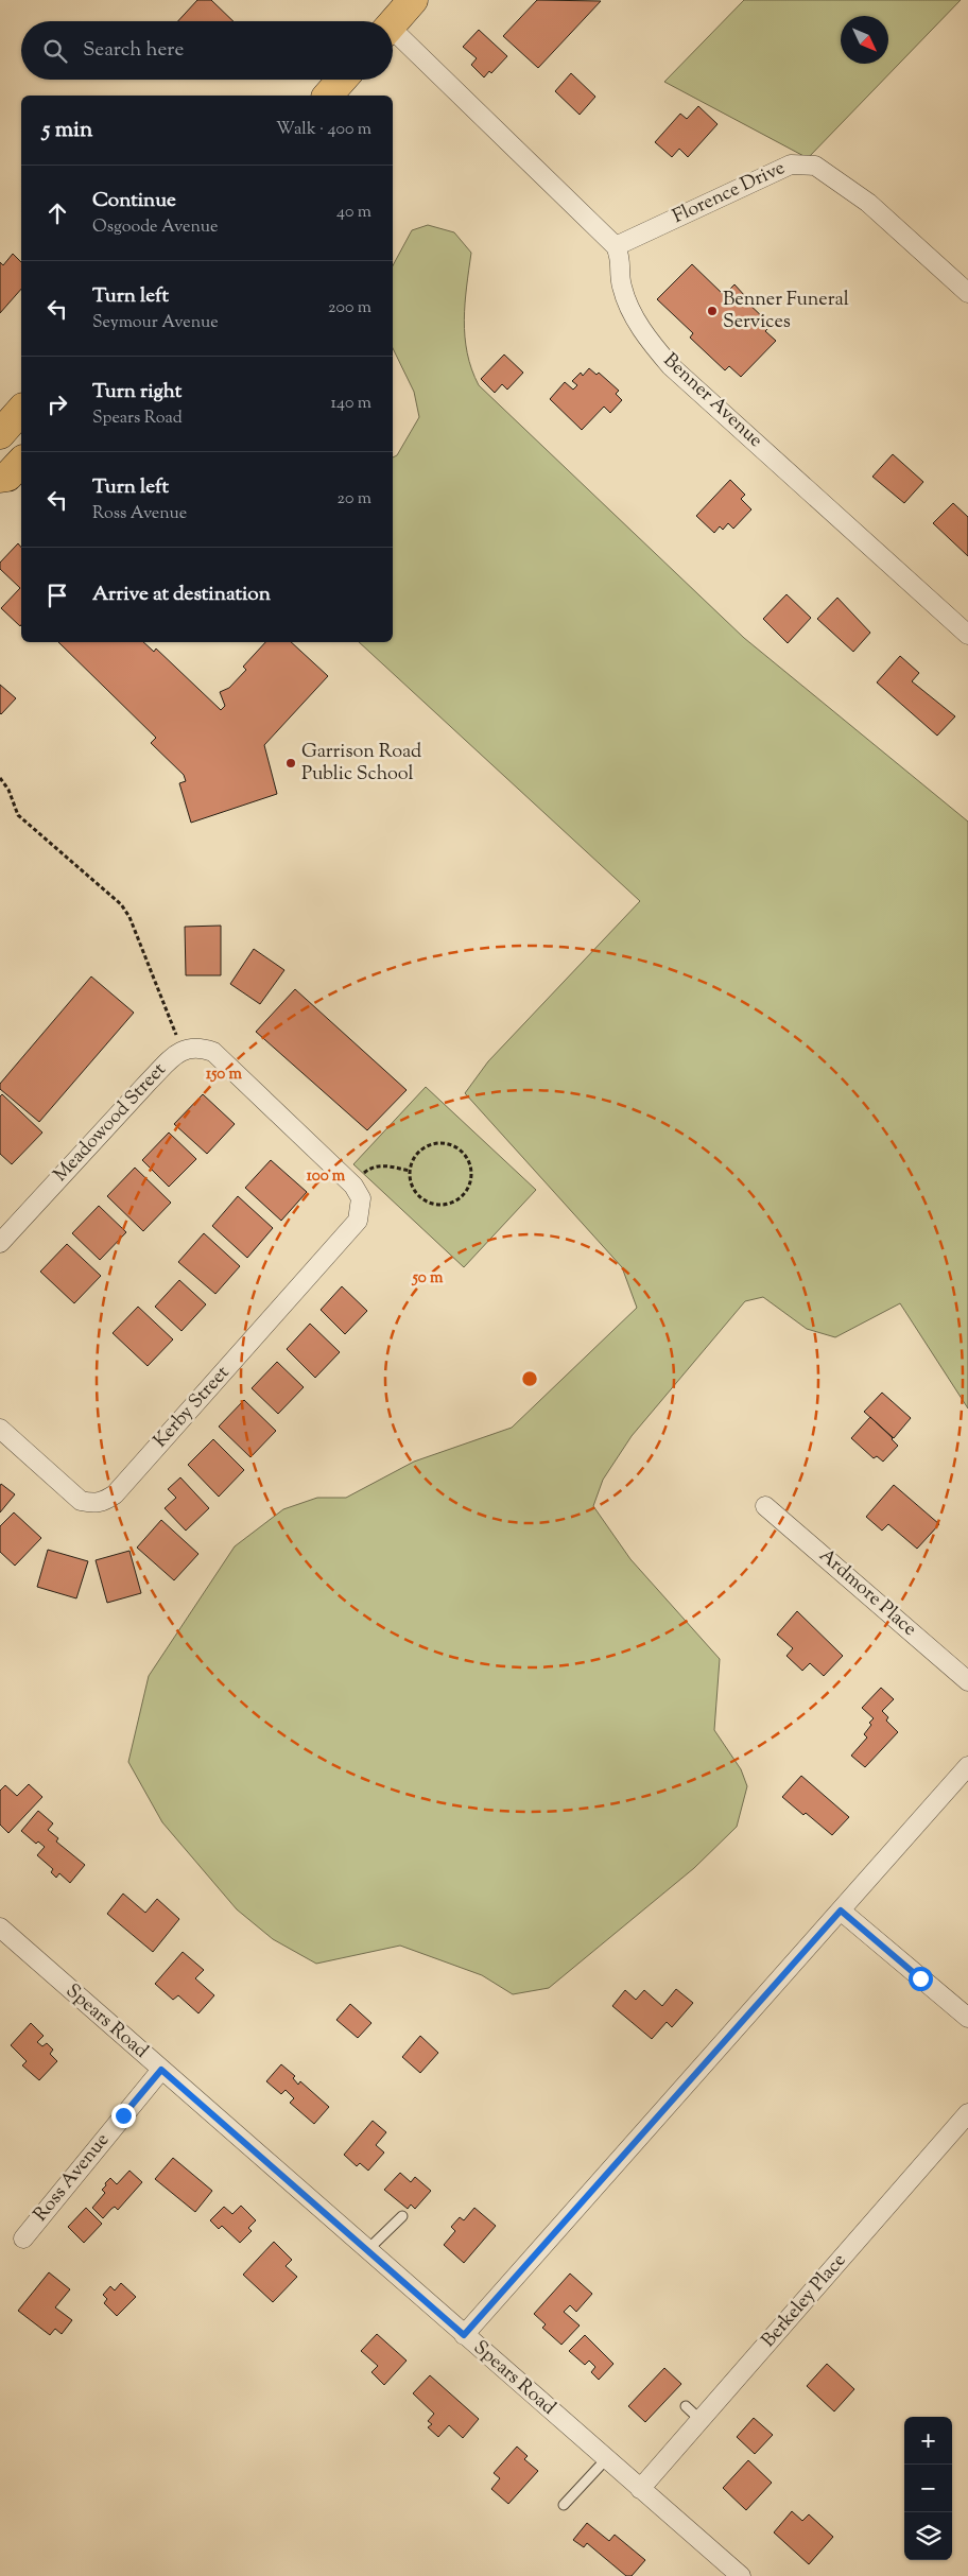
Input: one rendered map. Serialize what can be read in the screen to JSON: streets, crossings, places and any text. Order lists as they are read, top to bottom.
{
  "streets": {
    "street": [
      "Florence Drive",
      "Benner Avenue",
      "Meadowood Street",
      "Kerby Street",
      "Ardmore Place",
      "Spears Road",
      "Ross Avenue",
      "Berkeley Place"
    ]
  },
  "crossings": [
    ["Florence Drive", "Benner Avenue"],
    ["Meadowood Street", "Kerby Street"],
    ["Spears Road", "Ross Avenue"],
    ["Spears Road", "Berkeley Place"]
  ],
  "places": ["Benner Funeral Services", "Garrison Road Public School"],
  "north": "bottom right",
  "page": {
    "search": "Search here",
    "heading": ["5 min", "Walk · 400 m"],
    "list": [
      ["Continue", "Osgoode Avenue", "40 m"],
      ["Turn left", "Seymour Avenue", "200 m"],
      ["Turn right", "Spears Road", "140 m"],
      ["Turn left", "Ross Avenue", "20 m"],
      "Arrive at destination"
    ],
    "map_buttons": ["+", "−"]
  },
  "rings": ["150 m", "100 m", "50 m"]
}
